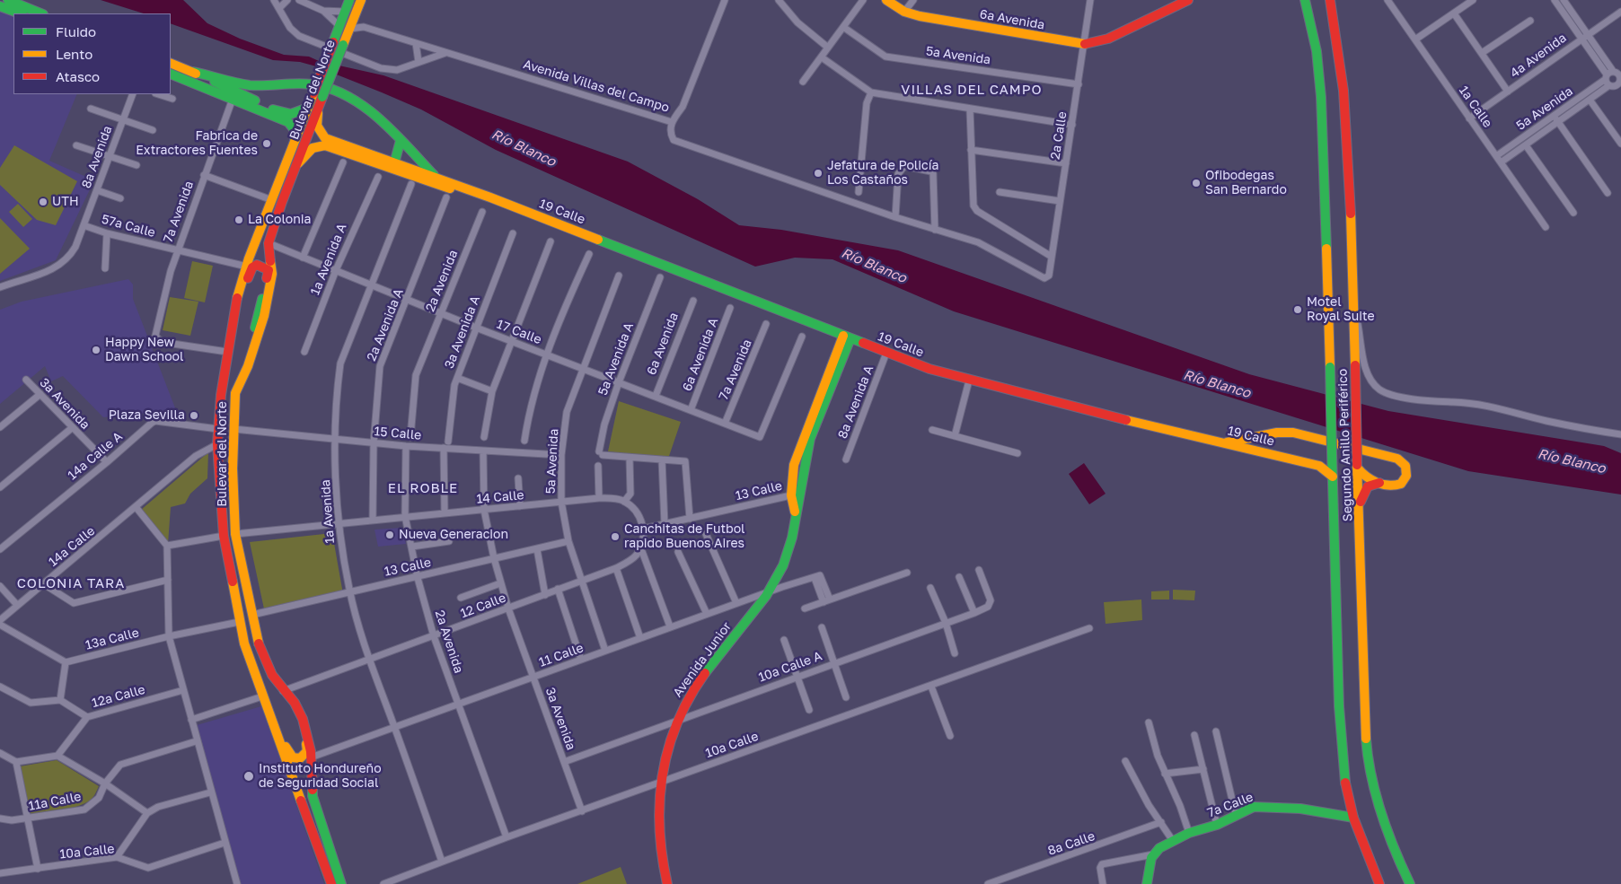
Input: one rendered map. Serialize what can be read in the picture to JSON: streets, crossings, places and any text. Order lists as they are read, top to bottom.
{
  "streets": {
    "main road": [
      "6a Avenida",
      "Bulevar del Norte",
      "19 Calle",
      "Segundo Anillo Periférico",
      "Avenida Junior",
      "7a Calle"
    ],
    "street": [
      "5a Avenida",
      "4a Avenida",
      "Avenida Villas del Campo",
      "1a Calle",
      "2a Calle",
      "8a Avenida",
      "7a Avenida",
      "57a Calle",
      "1a Avenida A",
      "2a Avenida",
      "2a Avenida A",
      "3a Avenida A",
      "17 Calle",
      "6a Avenida A",
      "5a Avenida A",
      "8a Avenida A",
      "3a Avenida",
      "15 Calle",
      "14a Calle A",
      "13 Calle",
      "14 Calle",
      "1a Avenida",
      "14a Calle",
      "12 Calle",
      "13a Calle",
      "11 Calle",
      "10a Calle A",
      "12a Calle",
      "10a Calle",
      "11a Calle",
      "8a Calle"
    ]
  },
  "crossings": [
    ["6a Avenida", "2a Calle"],
    ["6a Avenida", "17 Calle"],
    ["5a Avenida", "1a Calle"],
    ["5a Avenida", "2a Calle"],
    ["5a Avenida", "17 Calle"],
    ["5a Avenida", "15 Calle"],
    ["5a Avenida", "13 Calle"],
    ["5a Avenida", "14 Calle"],
    ["5a Avenida", "12 Calle"],
    ["5a Avenida", "11 Calle"],
    ["4a Avenida", "1a Calle"],
    ["Avenida Villas del Campo", "Bulevar del Norte"],
    ["Avenida Villas del Campo", "2a Calle"],
    ["Bulevar del Norte", "7a Avenida"],
    ["Bulevar del Norte", "19 Calle"],
    ["Bulevar del Norte", "57a Calle"],
    ["Bulevar del Norte", "17 Calle"],
    ["Bulevar del Norte", "15 Calle"],
    ["Bulevar del Norte", "14a Calle A"],
    ["Bulevar del Norte", "13 Calle"],
    ["Bulevar del Norte", "14 Calle"],
    ["Bulevar del Norte", "14a Calle"],
    ["Bulevar del Norte", "12 Calle"],
    ["Bulevar del Norte", "13a Calle"],
    ["Bulevar del Norte", "11 Calle"],
    ["8a Avenida", "57a Calle"],
    ["7a Avenida", "57a Calle"],
    ["7a Avenida", "17 Calle"],
    ["19 Calle", "8a Avenida A"],
    ["19 Calle", "Segundo Anillo Periférico"],
    ["19 Calle", "Avenida Junior"],
    ["1a Avenida A", "17 Calle"],
    ["2a Avenida", "17 Calle"],
    ["2a Avenida", "15 Calle"],
    ["2a Avenida", "13 Calle"],
    ["2a Avenida", "14 Calle"],
    ["2a Avenida", "12 Calle"],
    ["2a Avenida", "11 Calle"],
    ["2a Avenida", "10a Calle"],
    ["2a Avenida A", "17 Calle"],
    ["2a Avenida A", "15 Calle"],
    ["2a Avenida A", "14 Calle"],
    ["3a Avenida A", "17 Calle"],
    ["17 Calle", "6a Avenida A"],
    ["17 Calle", "5a Avenida A"],
    ["17 Calle", "1a Avenida"],
    ["3a Avenida", "15 Calle"],
    ["3a Avenida", "14a Calle A"],
    ["3a Avenida", "13 Calle"],
    ["3a Avenida", "14 Calle"],
    ["3a Avenida", "12 Calle"],
    ["3a Avenida", "11 Calle"],
    ["3a Avenida", "10a Calle A"],
    ["3a Avenida", "10a Calle"],
    ["15 Calle", "1a Avenida"],
    ["Segundo Anillo Periférico", "7a Calle"],
    ["13 Calle", "1a Avenida"],
    ["13 Calle", "Avenida Junior"],
    ["14 Calle", "1a Avenida"],
    ["1a Avenida", "12 Calle"],
    ["1a Avenida", "11 Calle"],
    ["1a Avenida", "10a Calle"],
    ["11 Calle", "Avenida Junior"],
    ["Avenida Junior", "10a Calle A"],
    ["Avenida Junior", "10a Calle"]
  ],
  "districts": ["VILLAS DEL CAMPO", "EL ROBLE", "COLONIA TARA"],
  "water": ["Río Blanco"],
  "places": [
    "Fabrica de Extractores Fuentes",
    "Jefatura de Policía Los Castaños",
    "Ofibodegas San Bernardo",
    "UTH",
    "La Colonia",
    "Motel Royal Suite",
    "Happy New Dawn School",
    "Plaza Sevilla",
    "Nueva Generacion",
    "Canchitas de Futbol rapido Buenos Aires",
    "Instituto Hondureño de Seguridad Social"
  ],
  "legend": ["Fluido", "Lento", "Atasco"]
}
